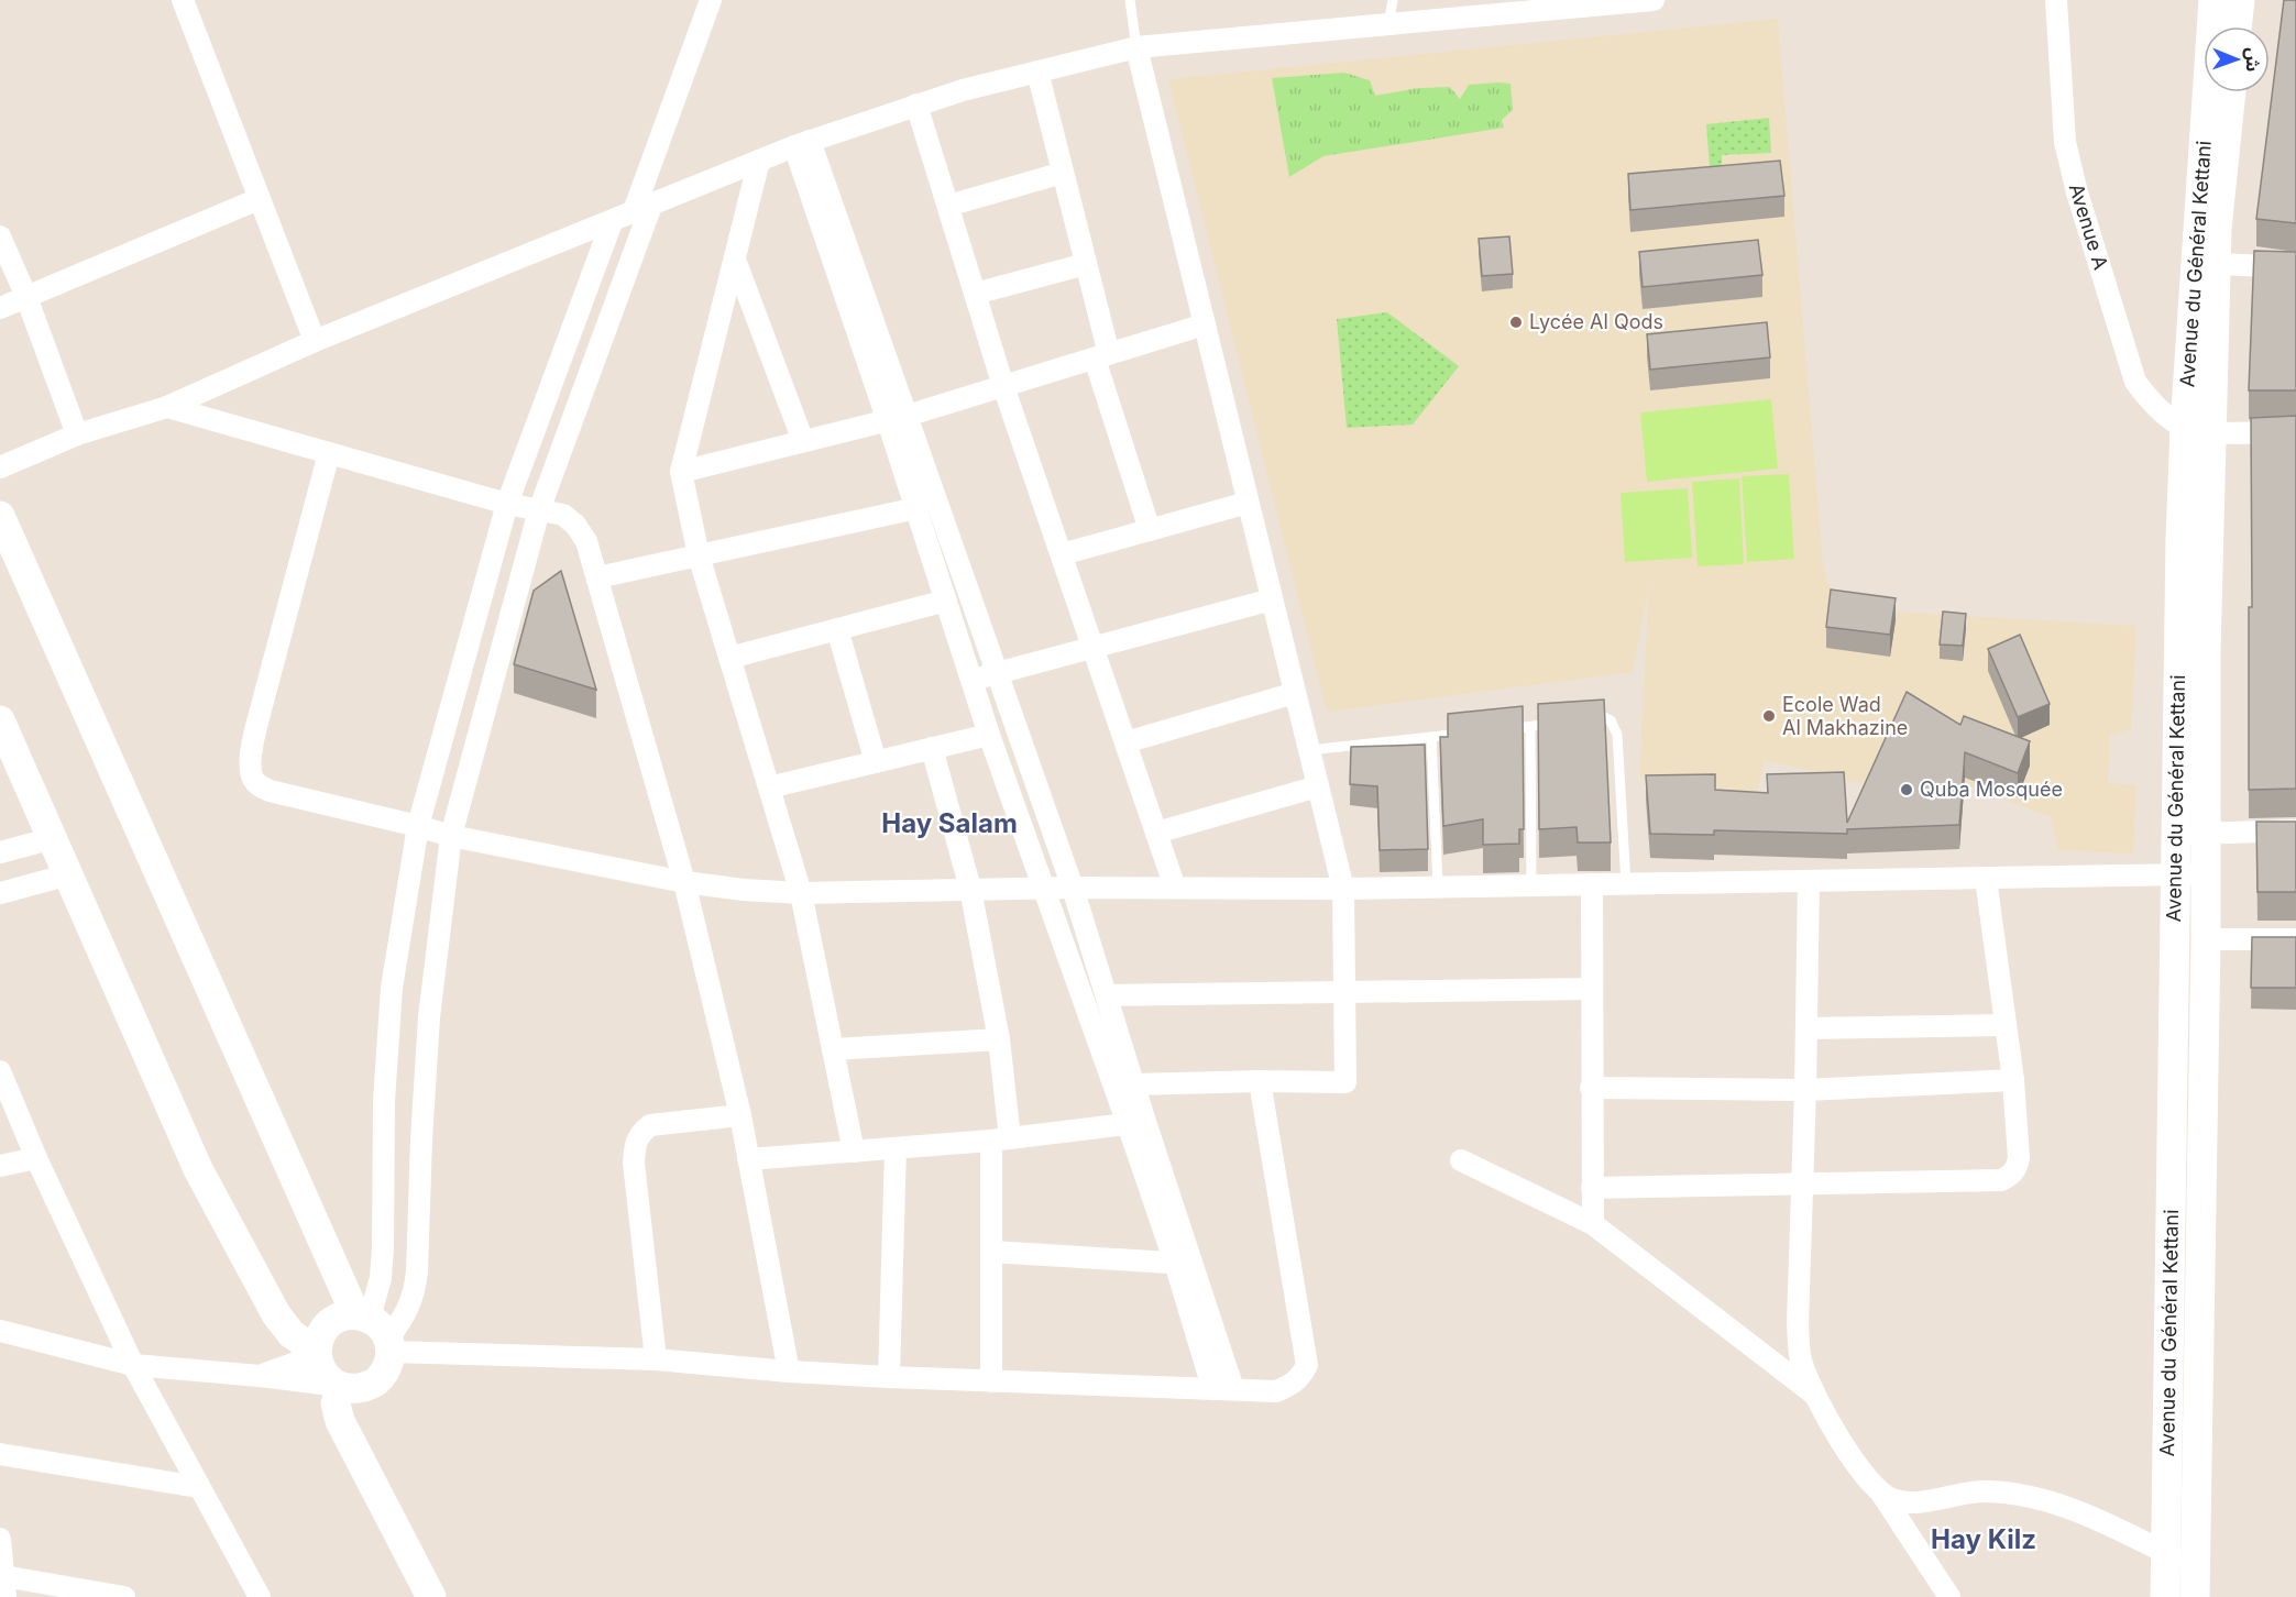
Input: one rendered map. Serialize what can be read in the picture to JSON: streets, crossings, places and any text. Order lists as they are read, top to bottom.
{
  "streets": {
    "street": ["Avenue A", "Avenue du Général Kettani"]
  },
  "crossings": [
    ["Avenue A", "Avenue du Général Kettani"]
  ],
  "districts": ["Hay Salam", "Hay Kilz"],
  "places": ["Lycée Al Qods", "Ecole Wad Al Makhazine", "Quba Mosquée"],
  "north": "right"
}
